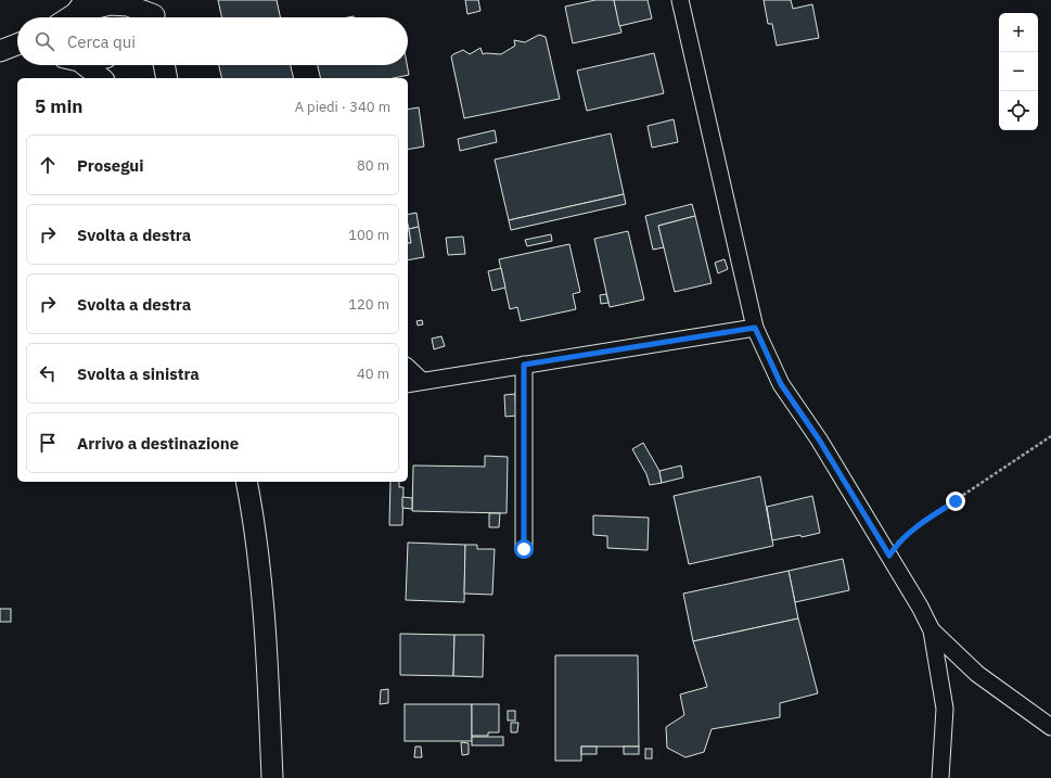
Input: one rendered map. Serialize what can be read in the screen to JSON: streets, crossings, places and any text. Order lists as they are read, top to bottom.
{
  "page": {
    "map_buttons": ["+", "−"],
    "search": "Cerca qui",
    "heading": ["5 min", "A piedi · 340 m"],
    "list": [
      ["Prosegui", "80 m"],
      ["Svolta a destra", "100 m"],
      ["Svolta a destra", "120 m"],
      ["Svolta a sinistra", "40 m"],
      "Arrivo a destinazione"
    ]
  }
}
